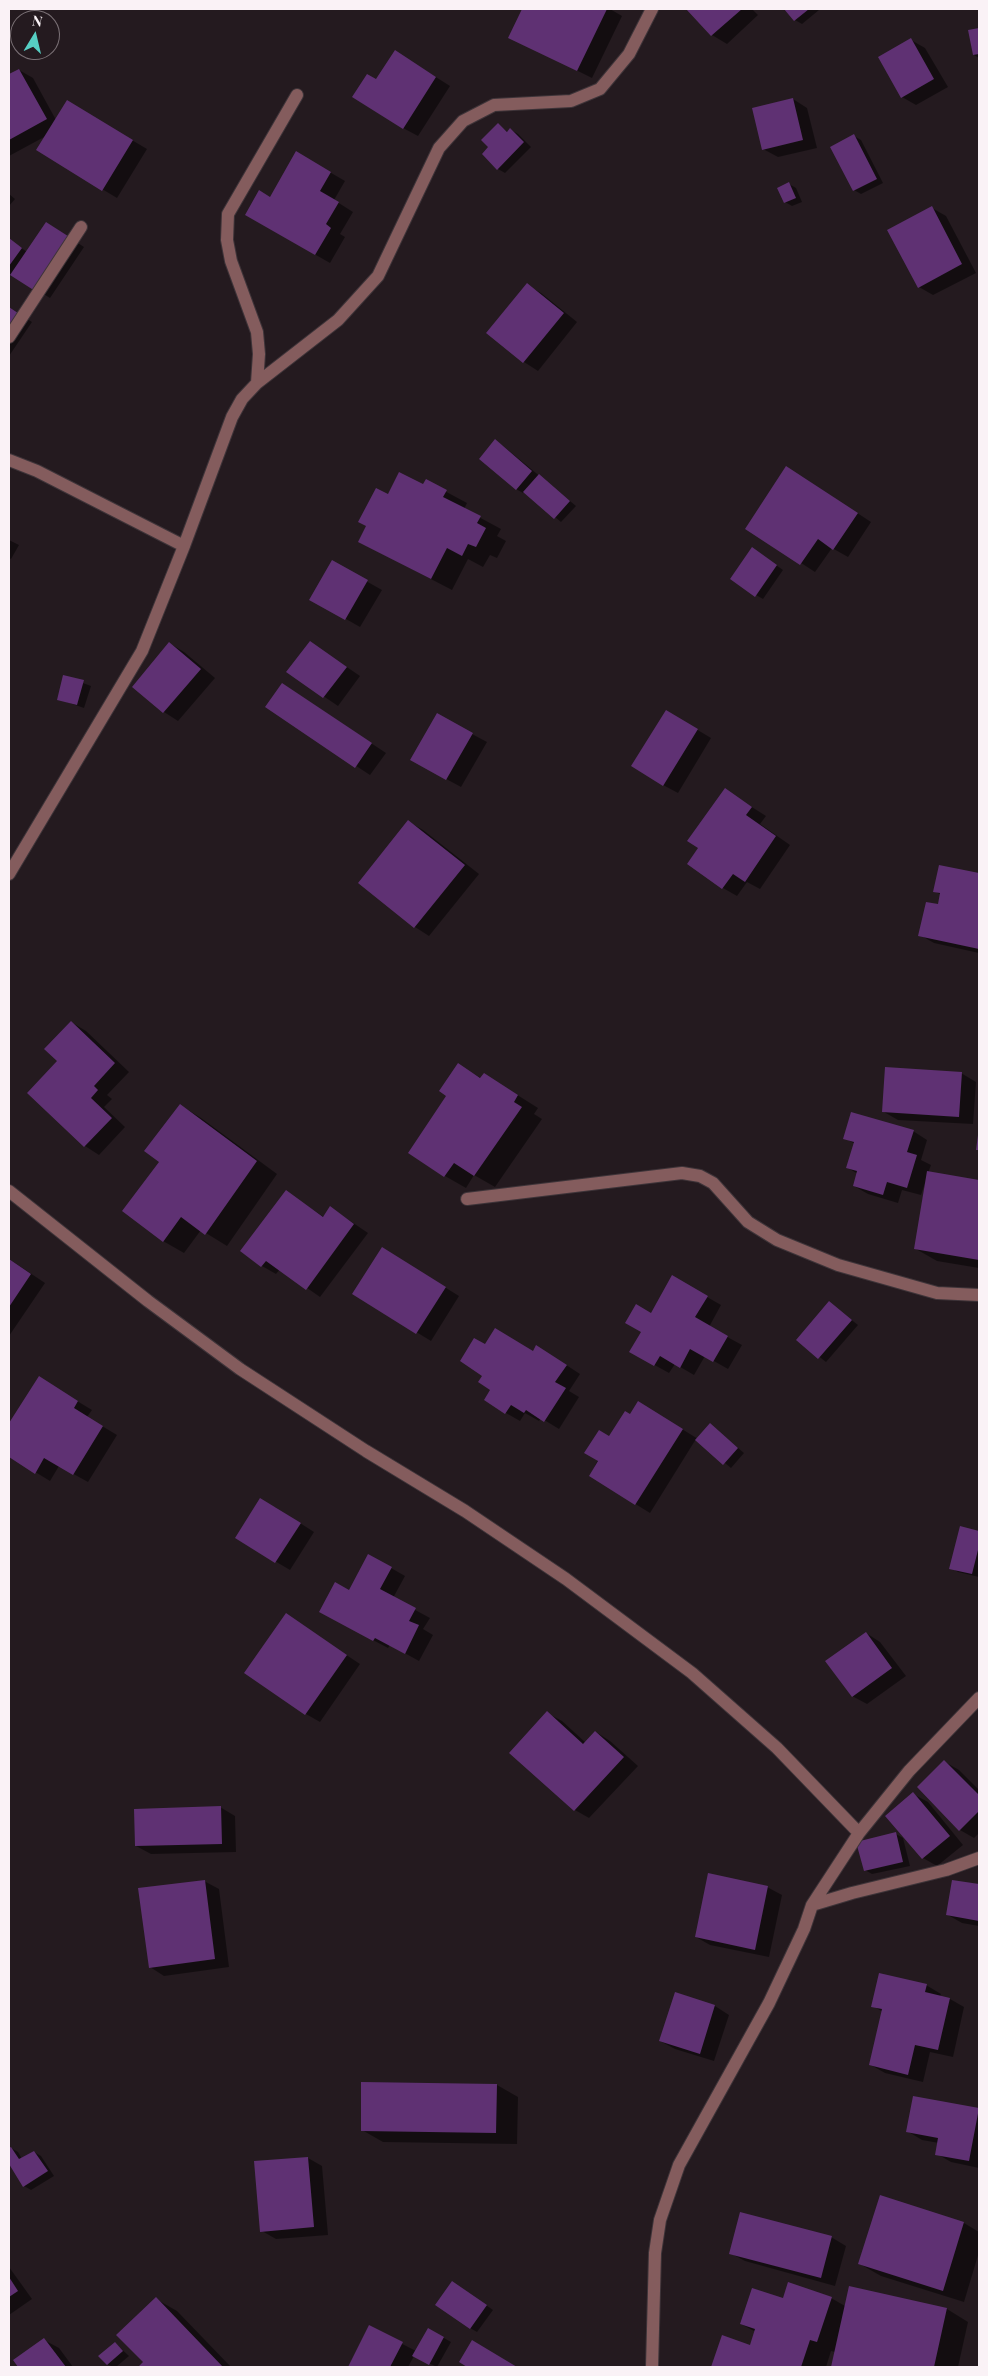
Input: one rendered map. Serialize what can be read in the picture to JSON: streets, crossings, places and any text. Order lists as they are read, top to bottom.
{
  "north": "top"
}
